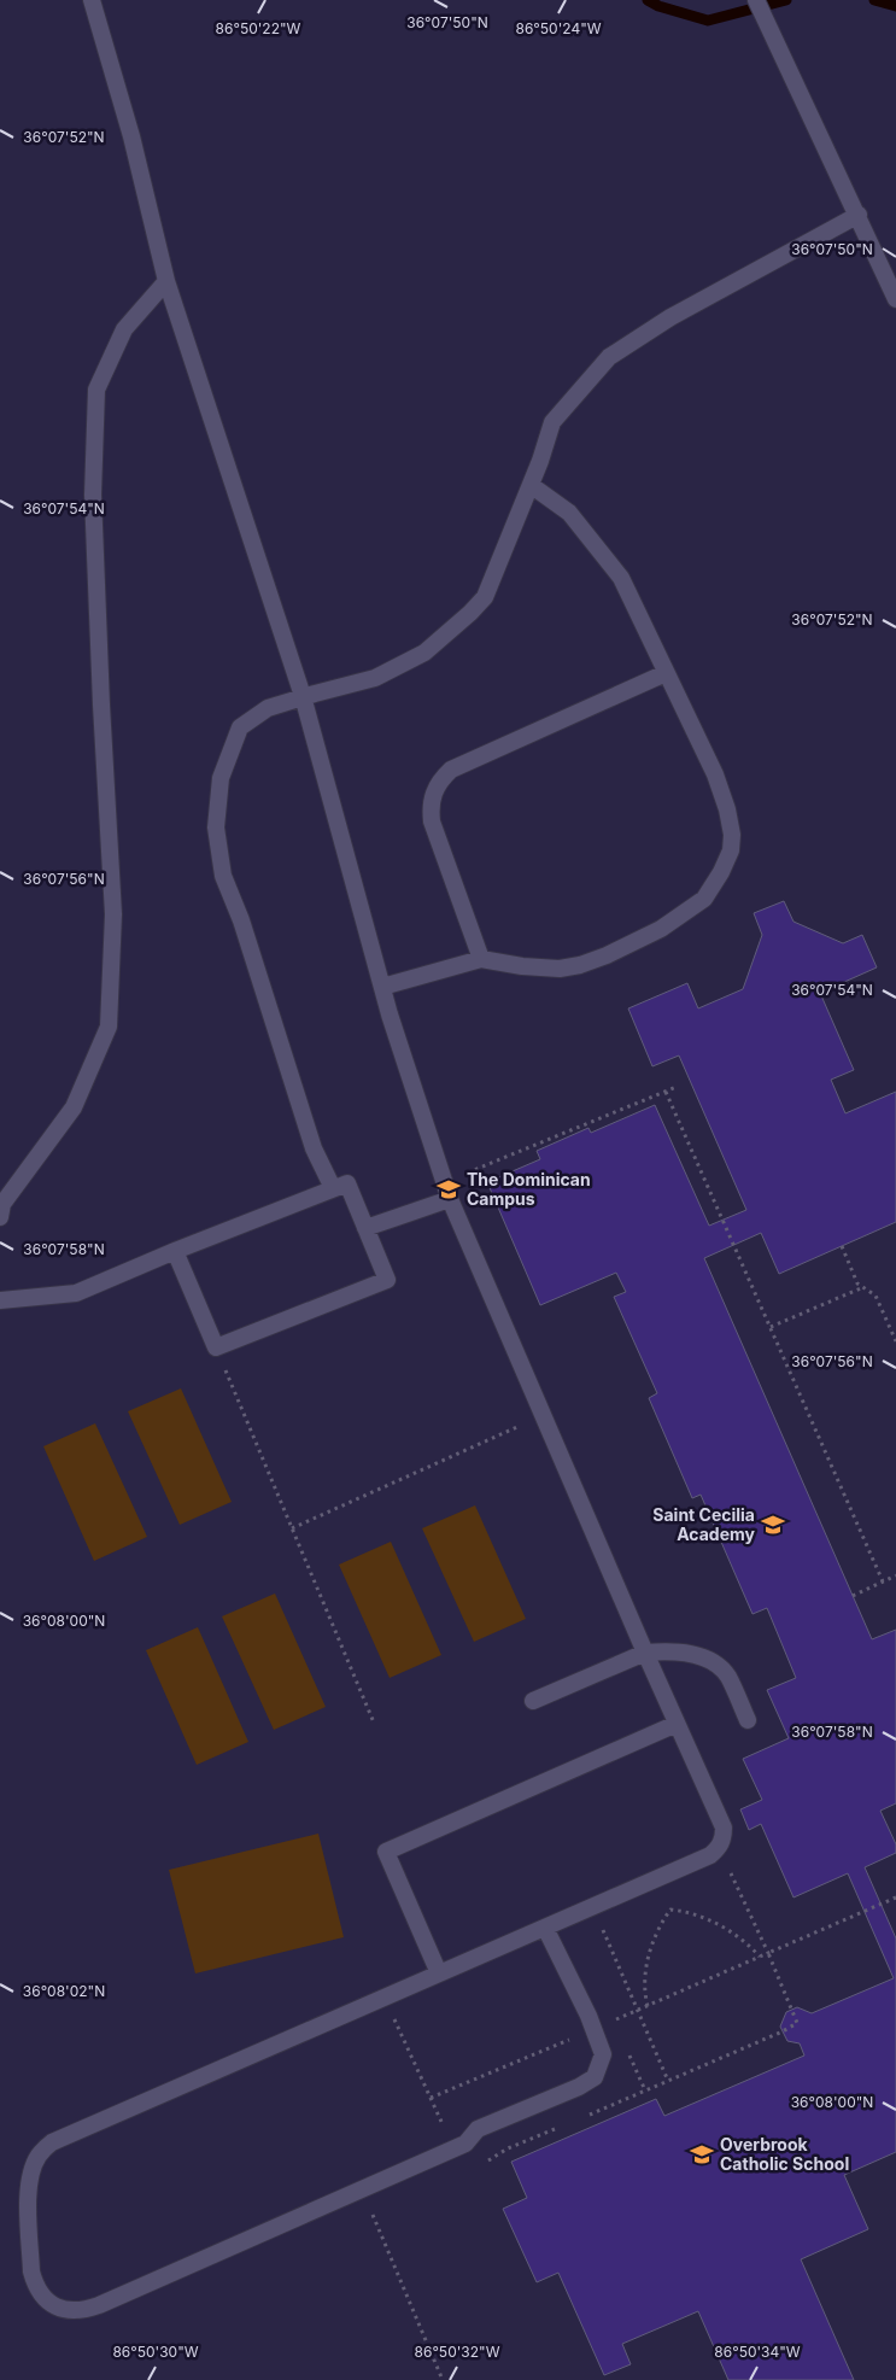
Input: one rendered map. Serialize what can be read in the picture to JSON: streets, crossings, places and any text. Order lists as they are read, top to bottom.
{
  "places": {
    "school or university": ["The Dominican Campus", "Saint Cecilia Academy", "Overbrook Catholic School"]
  },
  "coordinates": [
    "36°07'50\"N",
    "86°50'22\"W",
    "86°50'24\"W",
    "36°07'52\"N",
    "36°07'54\"N",
    "36°07'56\"N",
    "36°07'58\"N",
    "36°08'00\"N",
    "36°08'02\"N",
    "86°50'30\"W",
    "86°50'32\"W",
    "86°50'34\"W"
  ]
}
